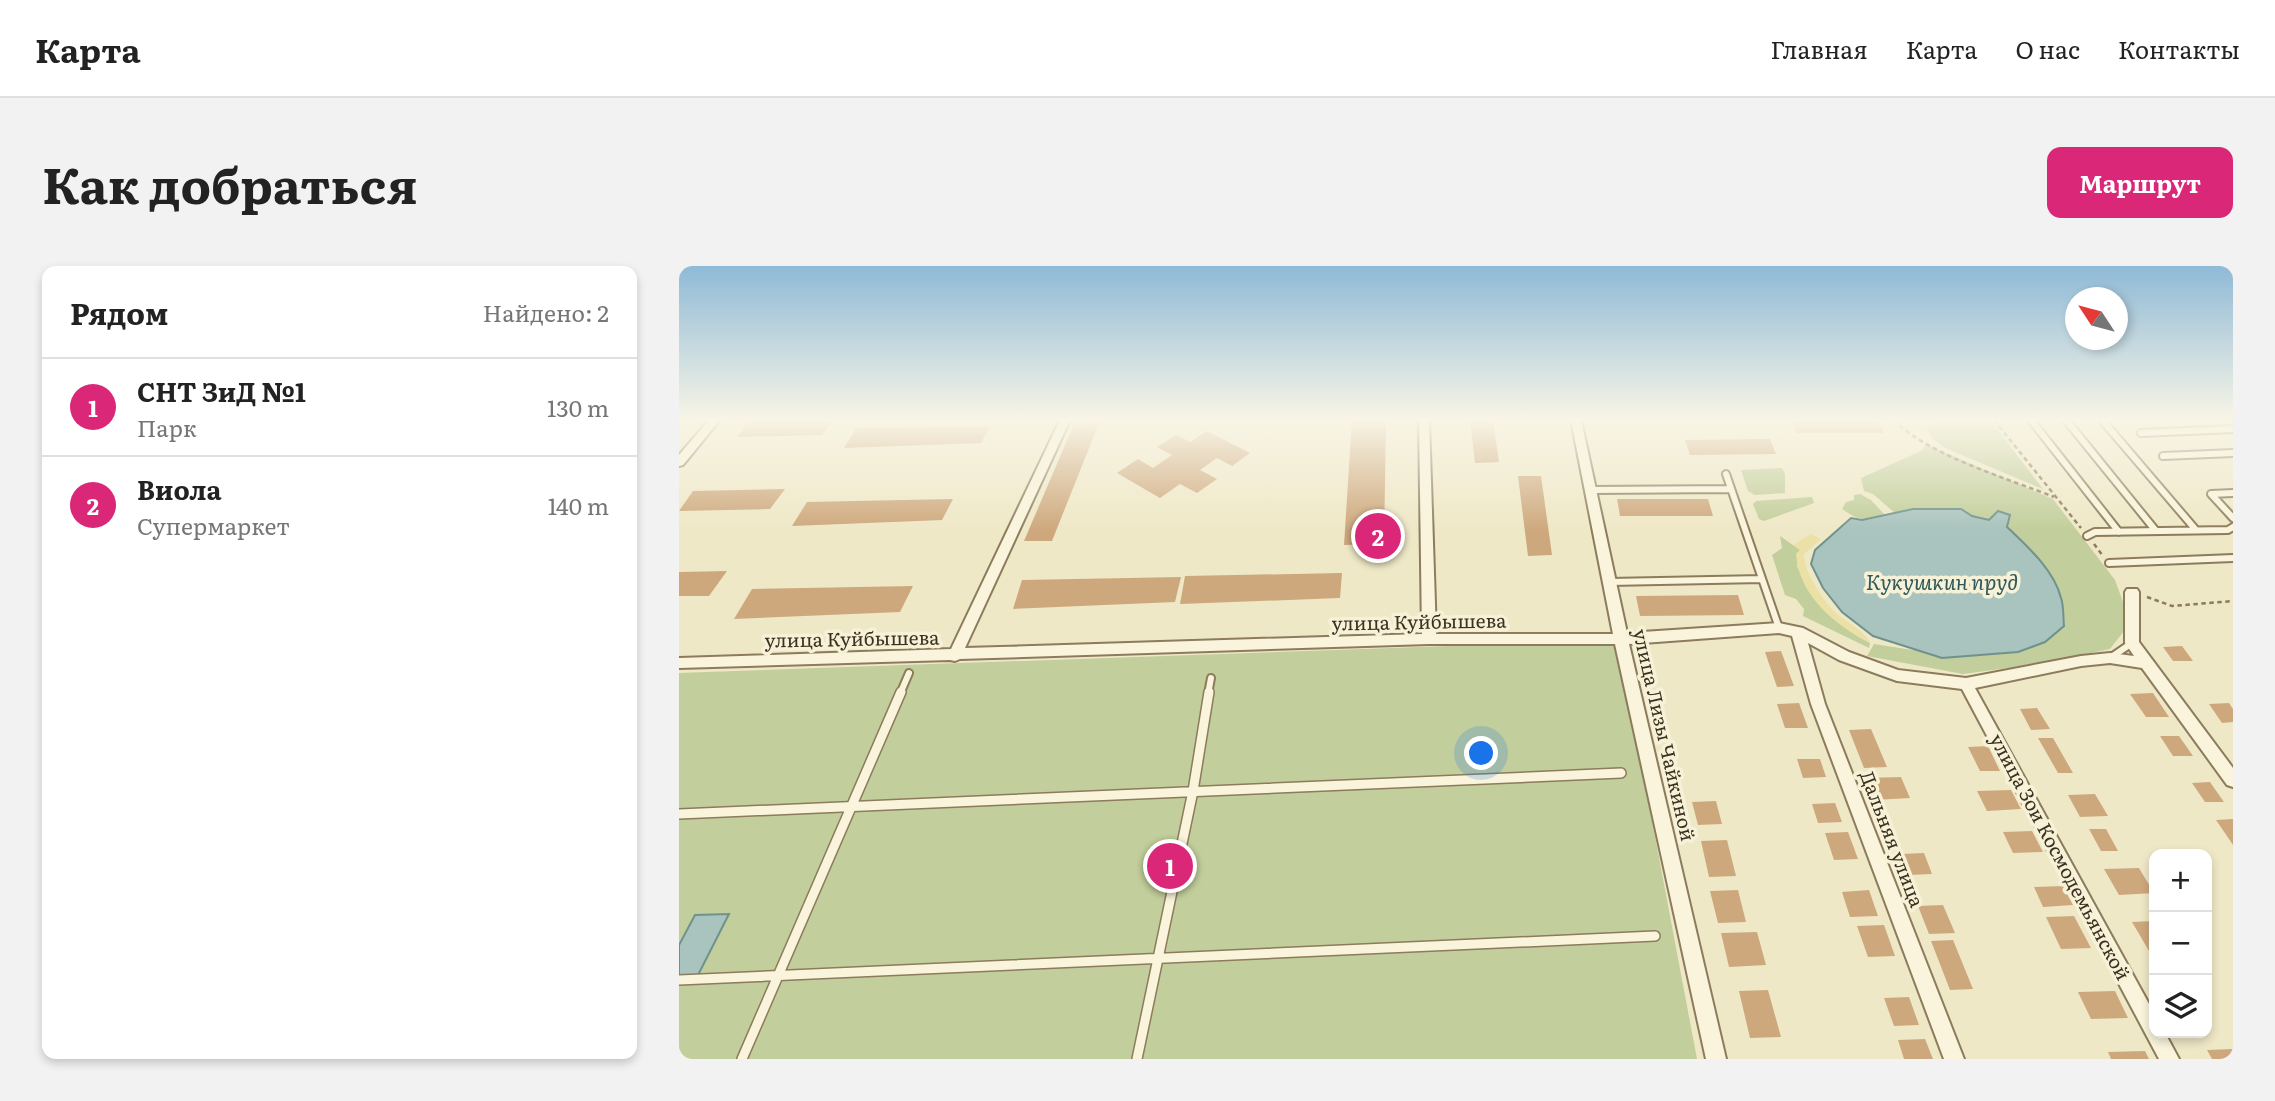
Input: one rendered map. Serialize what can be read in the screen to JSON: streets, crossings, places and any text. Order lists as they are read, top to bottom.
{
  "streets": {
    "street": [
      "улица Куйбышева",
      "улица Лизы Чайкиной",
      "Дальняя улица",
      "улица Зои Космодемьянской"
    ]
  },
  "crossings": [
    ["улица Куйбышева", "улица Лизы Чайкиной"],
    ["улица Куйбышева", "Дальняя улица"],
    ["улица Куйбышева", "улица Зои Космодемьянской"]
  ],
  "water": ["Кукушкин пруд"],
  "north": "top left",
  "page": {
    "header": "Карта",
    "nav": [
      "Главная",
      "Карта",
      "О нас",
      "Контакты"
    ],
    "title": "Как добраться",
    "buttons": "Маршрут",
    "heading": ["Рядом", "Найдено: 2"],
    "list": [
      {
        "mark": "1",
        "name": "СНТ ЗиД №1",
        "note": "Парк",
        "value": "130 m"
      },
      {
        "mark": "2",
        "name": "Виола",
        "note": "Супермаркет",
        "value": "140 m"
      }
    ],
    "pins": ["2", "1"],
    "map_buttons": ["+", "−"]
  }
}
